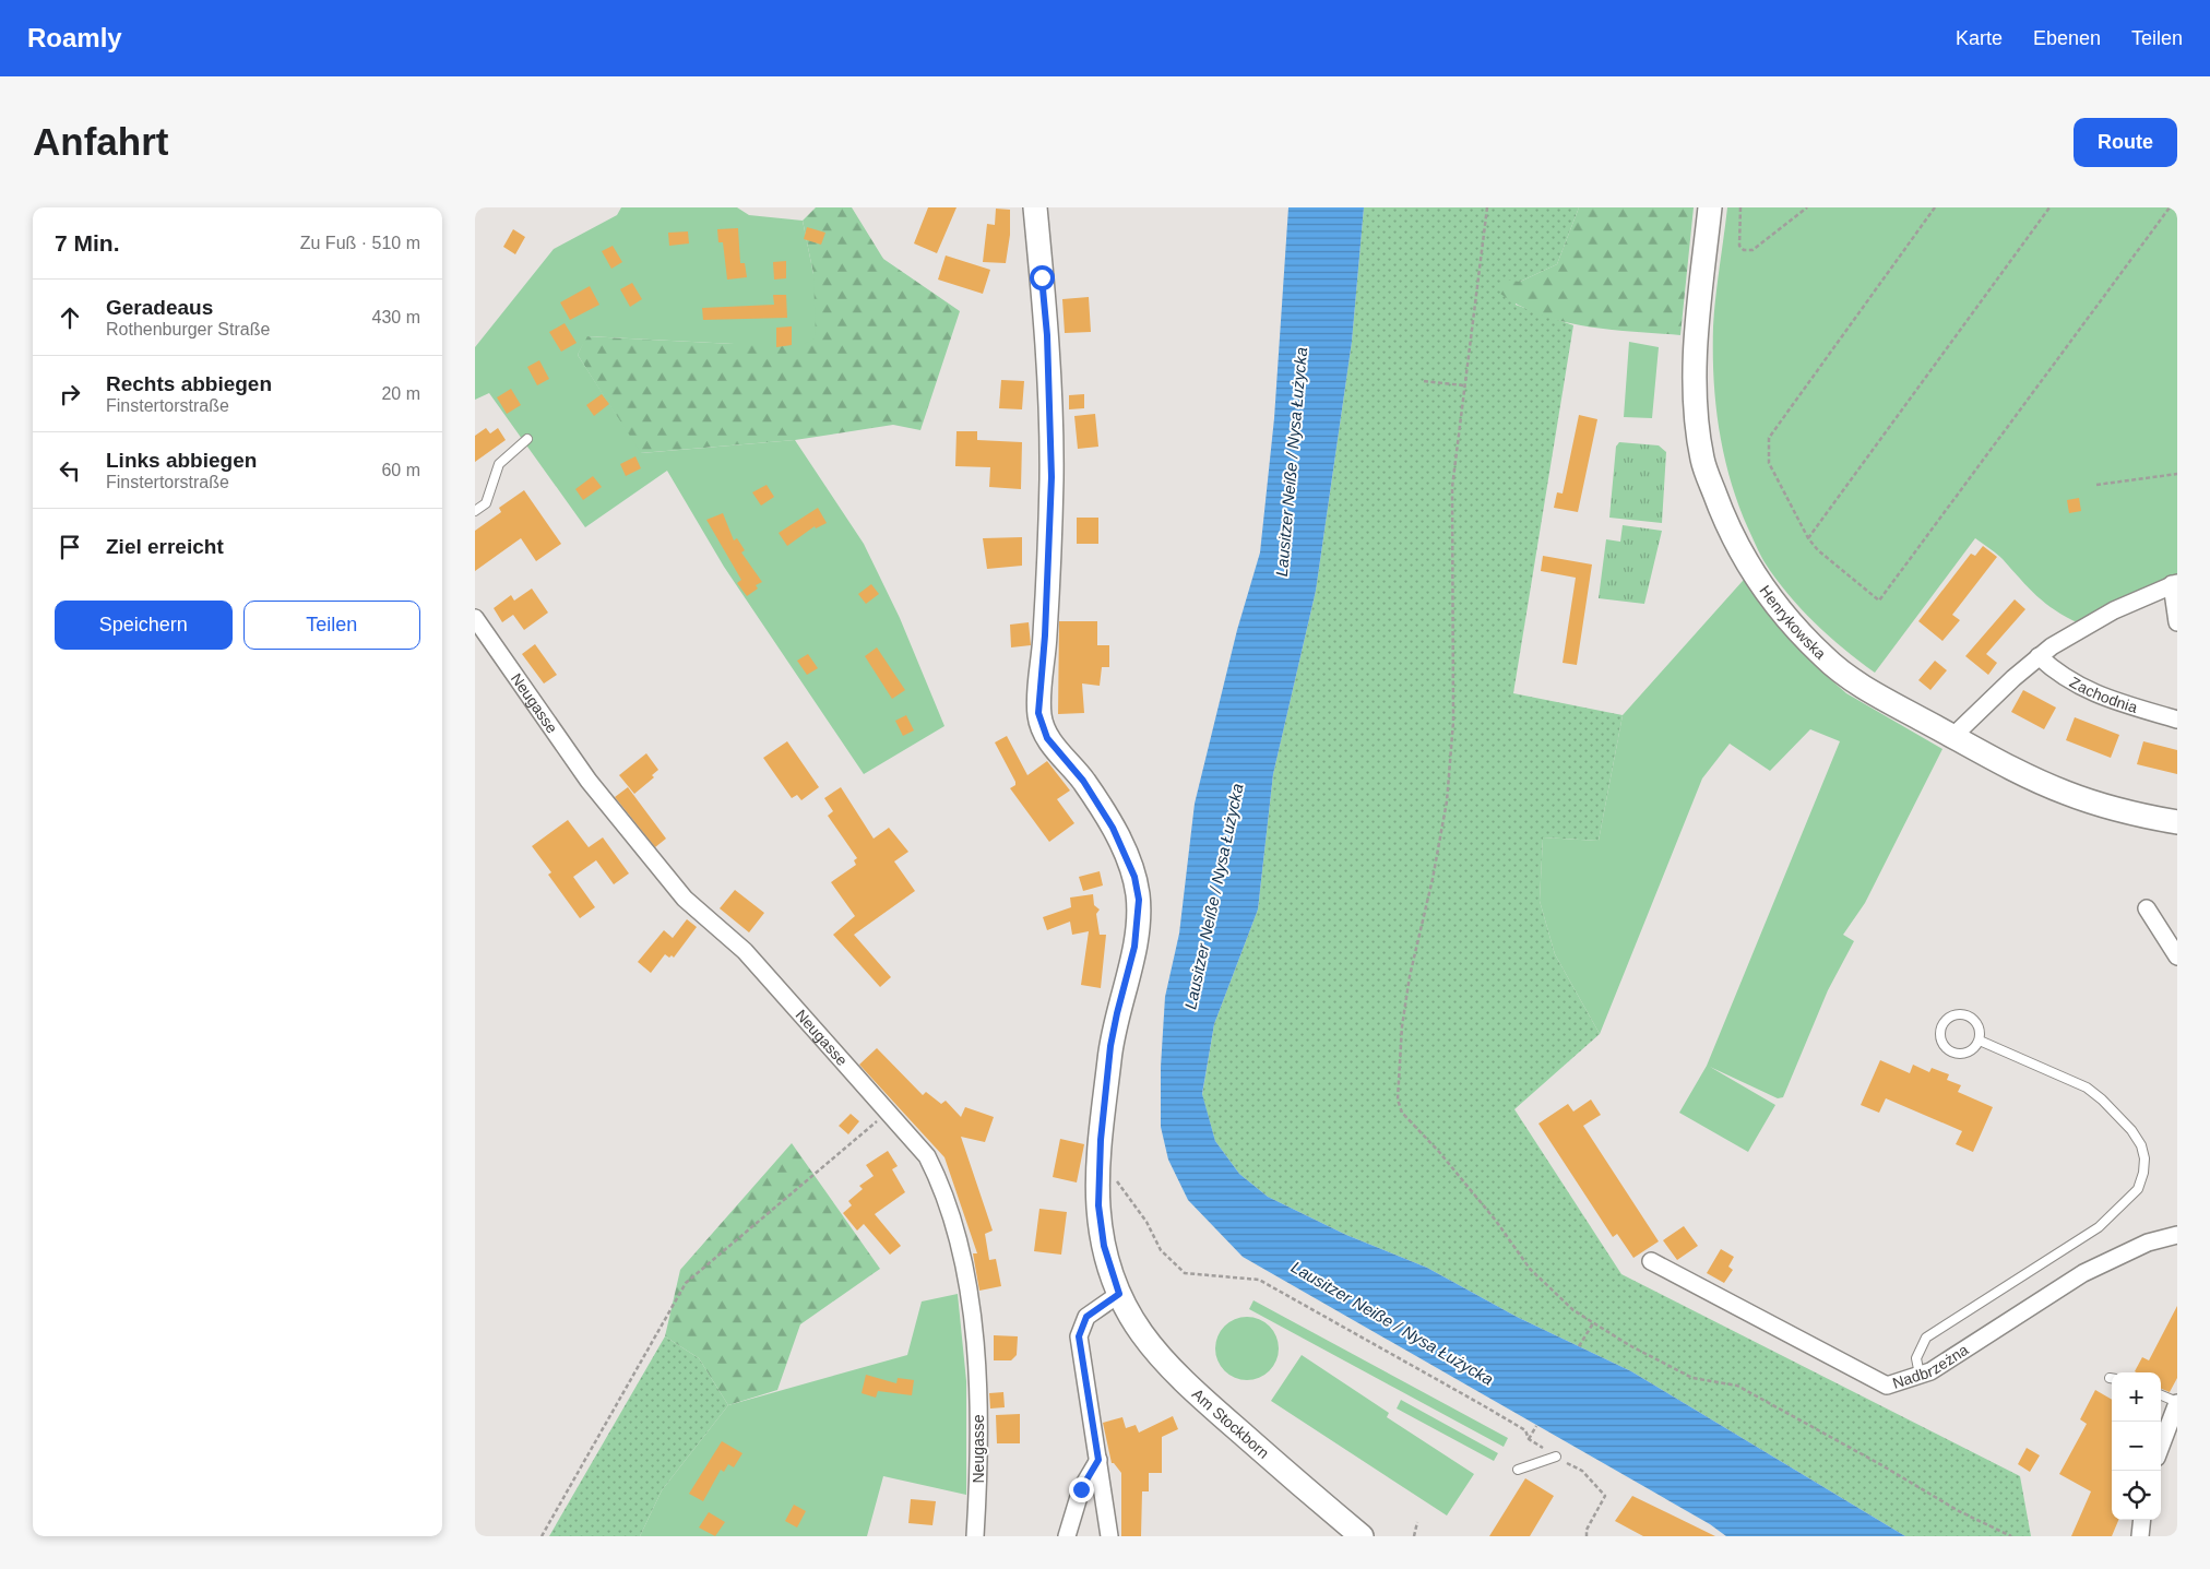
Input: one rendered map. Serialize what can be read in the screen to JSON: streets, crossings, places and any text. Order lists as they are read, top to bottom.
{
  "streets": {
    "street": [
      "Henrykowska",
      "Zachodnia",
      "Neugasse",
      "Nadbrzeżna",
      "Am Stockborn"
    ]
  },
  "water": ["Lausitzer Neiße / Nysa Łużycka"],
  "page": {
    "header": "Roamly",
    "nav": ["Karte", "Ebenen", "Teilen"],
    "buttons": [
      "Route",
      ["Speichern", "Teilen"]
    ],
    "title": "Anfahrt",
    "heading": ["7 Min.", "Zu Fuß · 510 m"],
    "list": [
      ["Geradeaus", "Rothenburger Straße", "430 m"],
      ["Rechts abbiegen", "Finstertorstraße", "20 m"],
      ["Links abbiegen", "Finstertorstraße", "60 m"],
      "Ziel erreicht"
    ],
    "map_buttons": ["+", "−"]
  }
}
